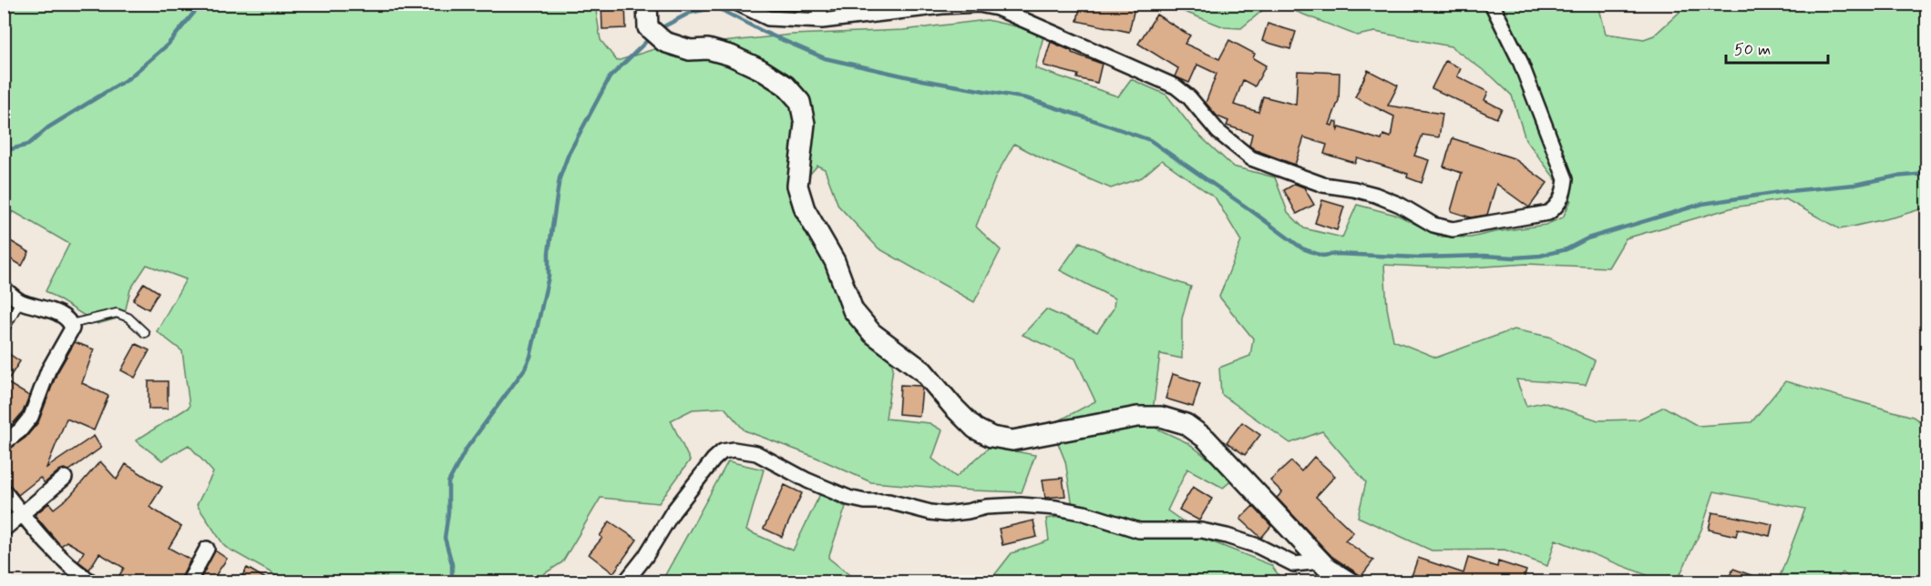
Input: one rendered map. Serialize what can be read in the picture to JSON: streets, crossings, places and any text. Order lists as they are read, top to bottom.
{
  "scale_bar": "50 m"
}
